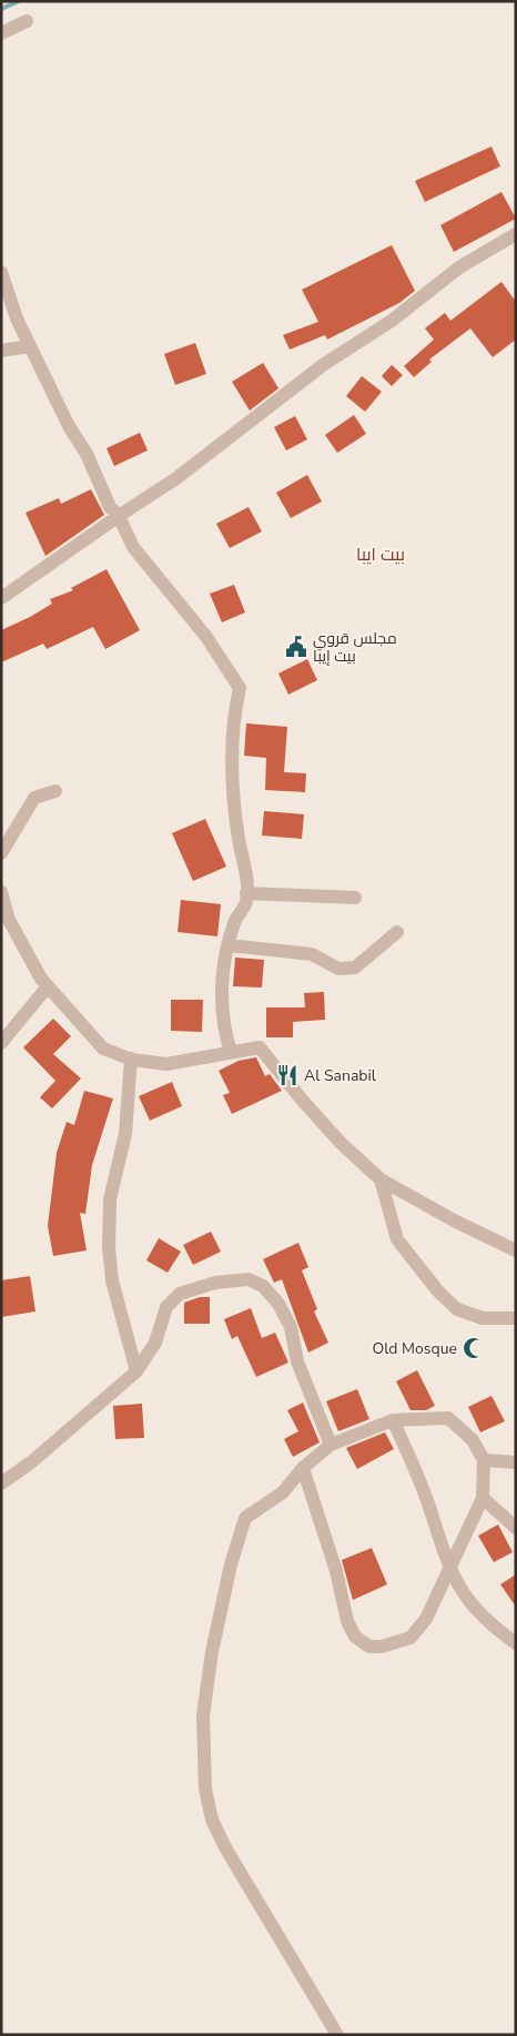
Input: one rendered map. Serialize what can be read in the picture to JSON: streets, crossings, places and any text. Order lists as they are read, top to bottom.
{
  "districts": ["بيت ايبا"],
  "places": {
    "public building": ["مجلس قروي بيت إيبا"],
    "restaurant": ["Al Sanabil"],
    "mosque": ["Old Mosque"]
  }
}
